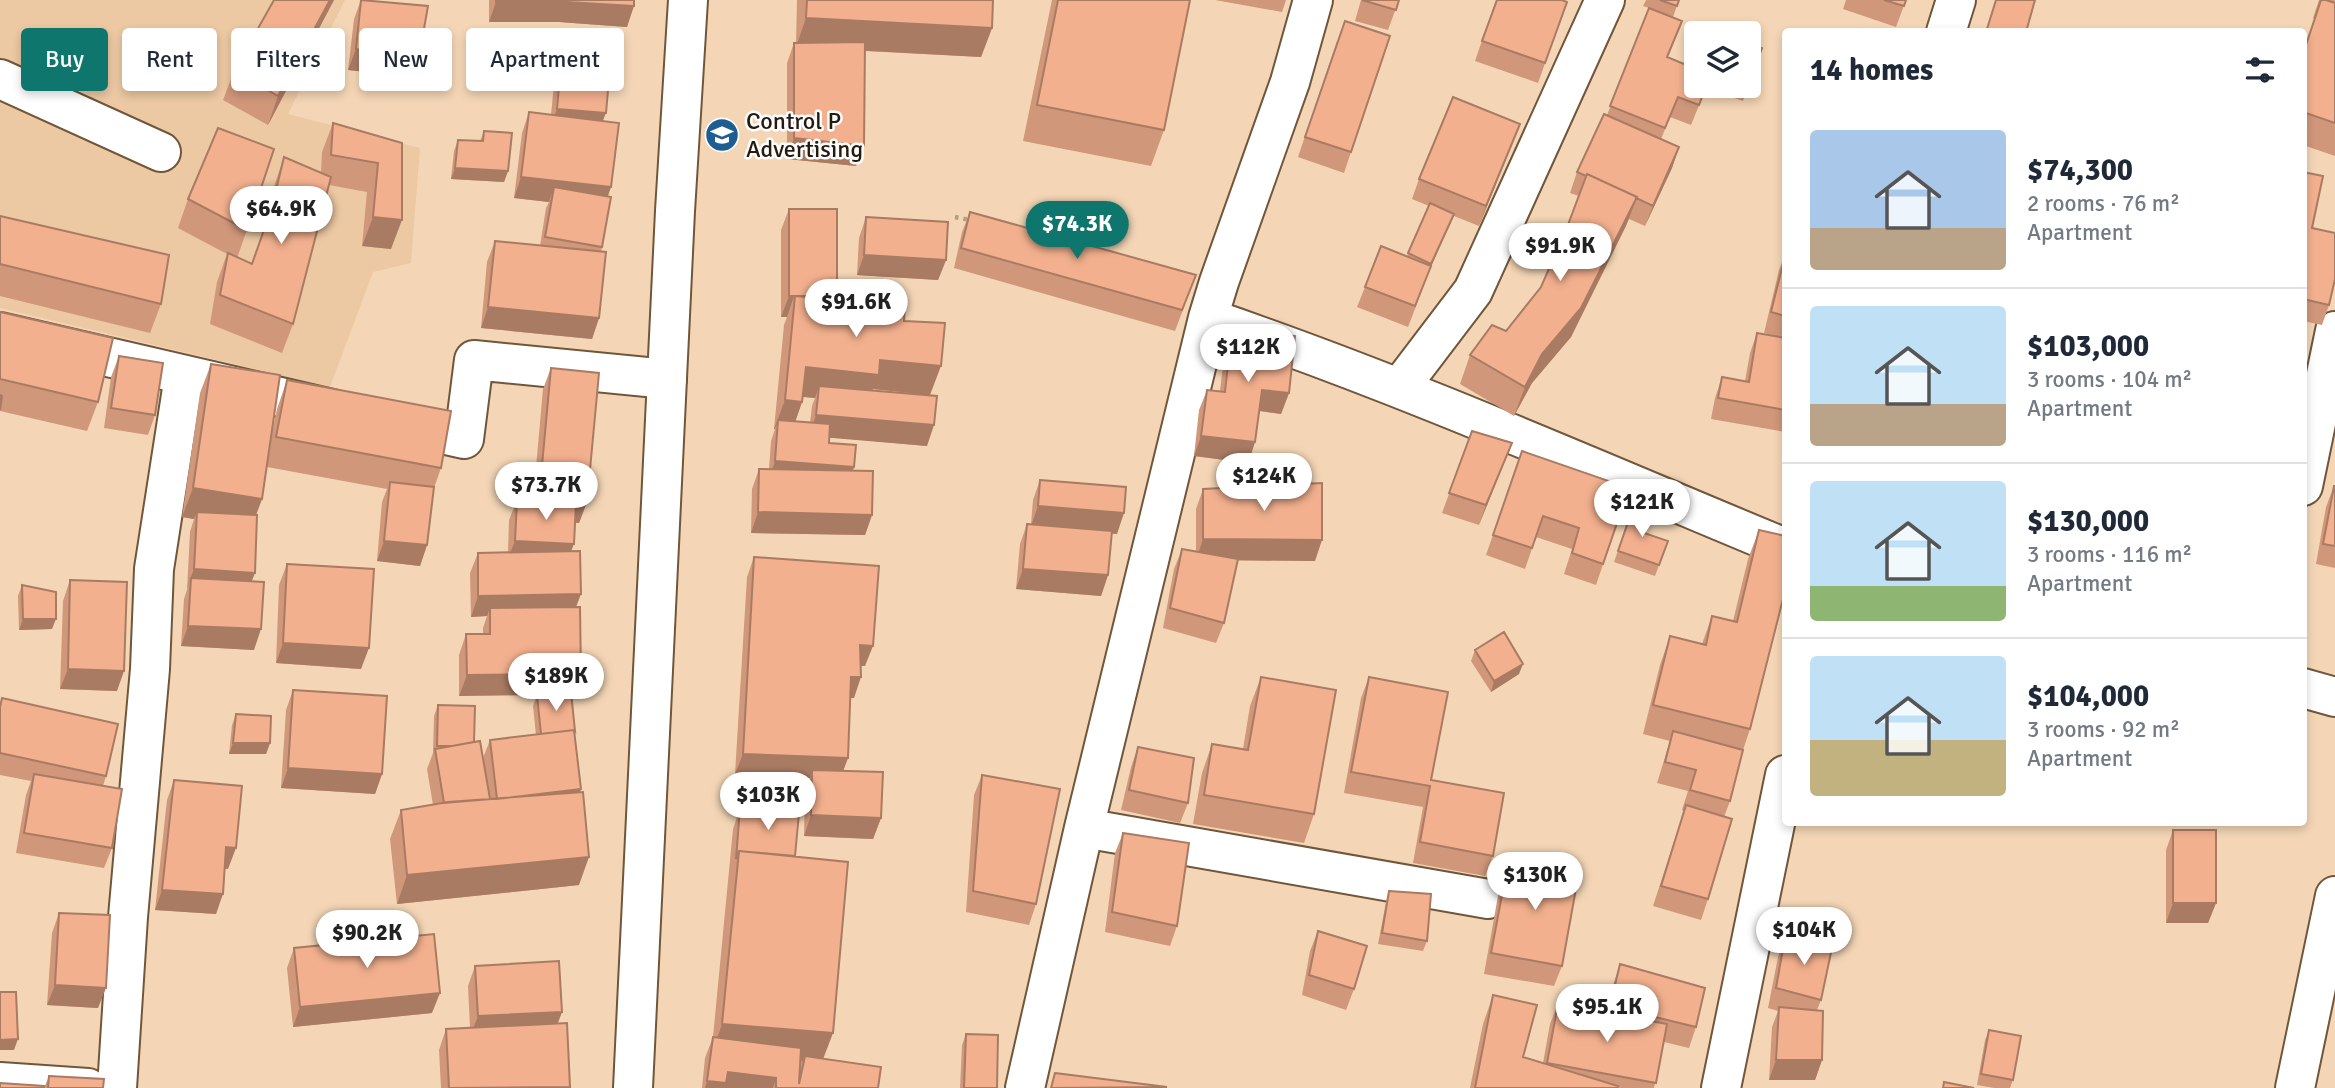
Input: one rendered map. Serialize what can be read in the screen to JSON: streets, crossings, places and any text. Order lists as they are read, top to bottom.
{
  "places": {
    "school or university": ["Control P Advertising"]
  },
  "page": {
    "chip": [
      "Buy",
      "Rent",
      "Filters",
      "New",
      "Apartment"
    ],
    "heading": "14 homes",
    "list": [
      {
        "name": "$74,300",
        "note": "2 rooms · 76 m² · Apartment"
      },
      {
        "name": "$103,000",
        "note": "3 rooms · 104 m² · Apartment"
      },
      {
        "name": "$130,000",
        "note": "3 rooms · 116 m² · Apartment"
      },
      {
        "name": "$104,000",
        "note": "3 rooms · 92 m² · Apartment"
      }
    ],
    "price": [
      "$64.9K",
      "$74.3K",
      "$91.9K",
      "$91.6K",
      "$112K",
      "$124K",
      "$73.7K",
      "$121K",
      "$189K",
      "$103K",
      "$130K",
      "$104K",
      "$90.2K",
      "$95.1K"
    ]
  }
}
